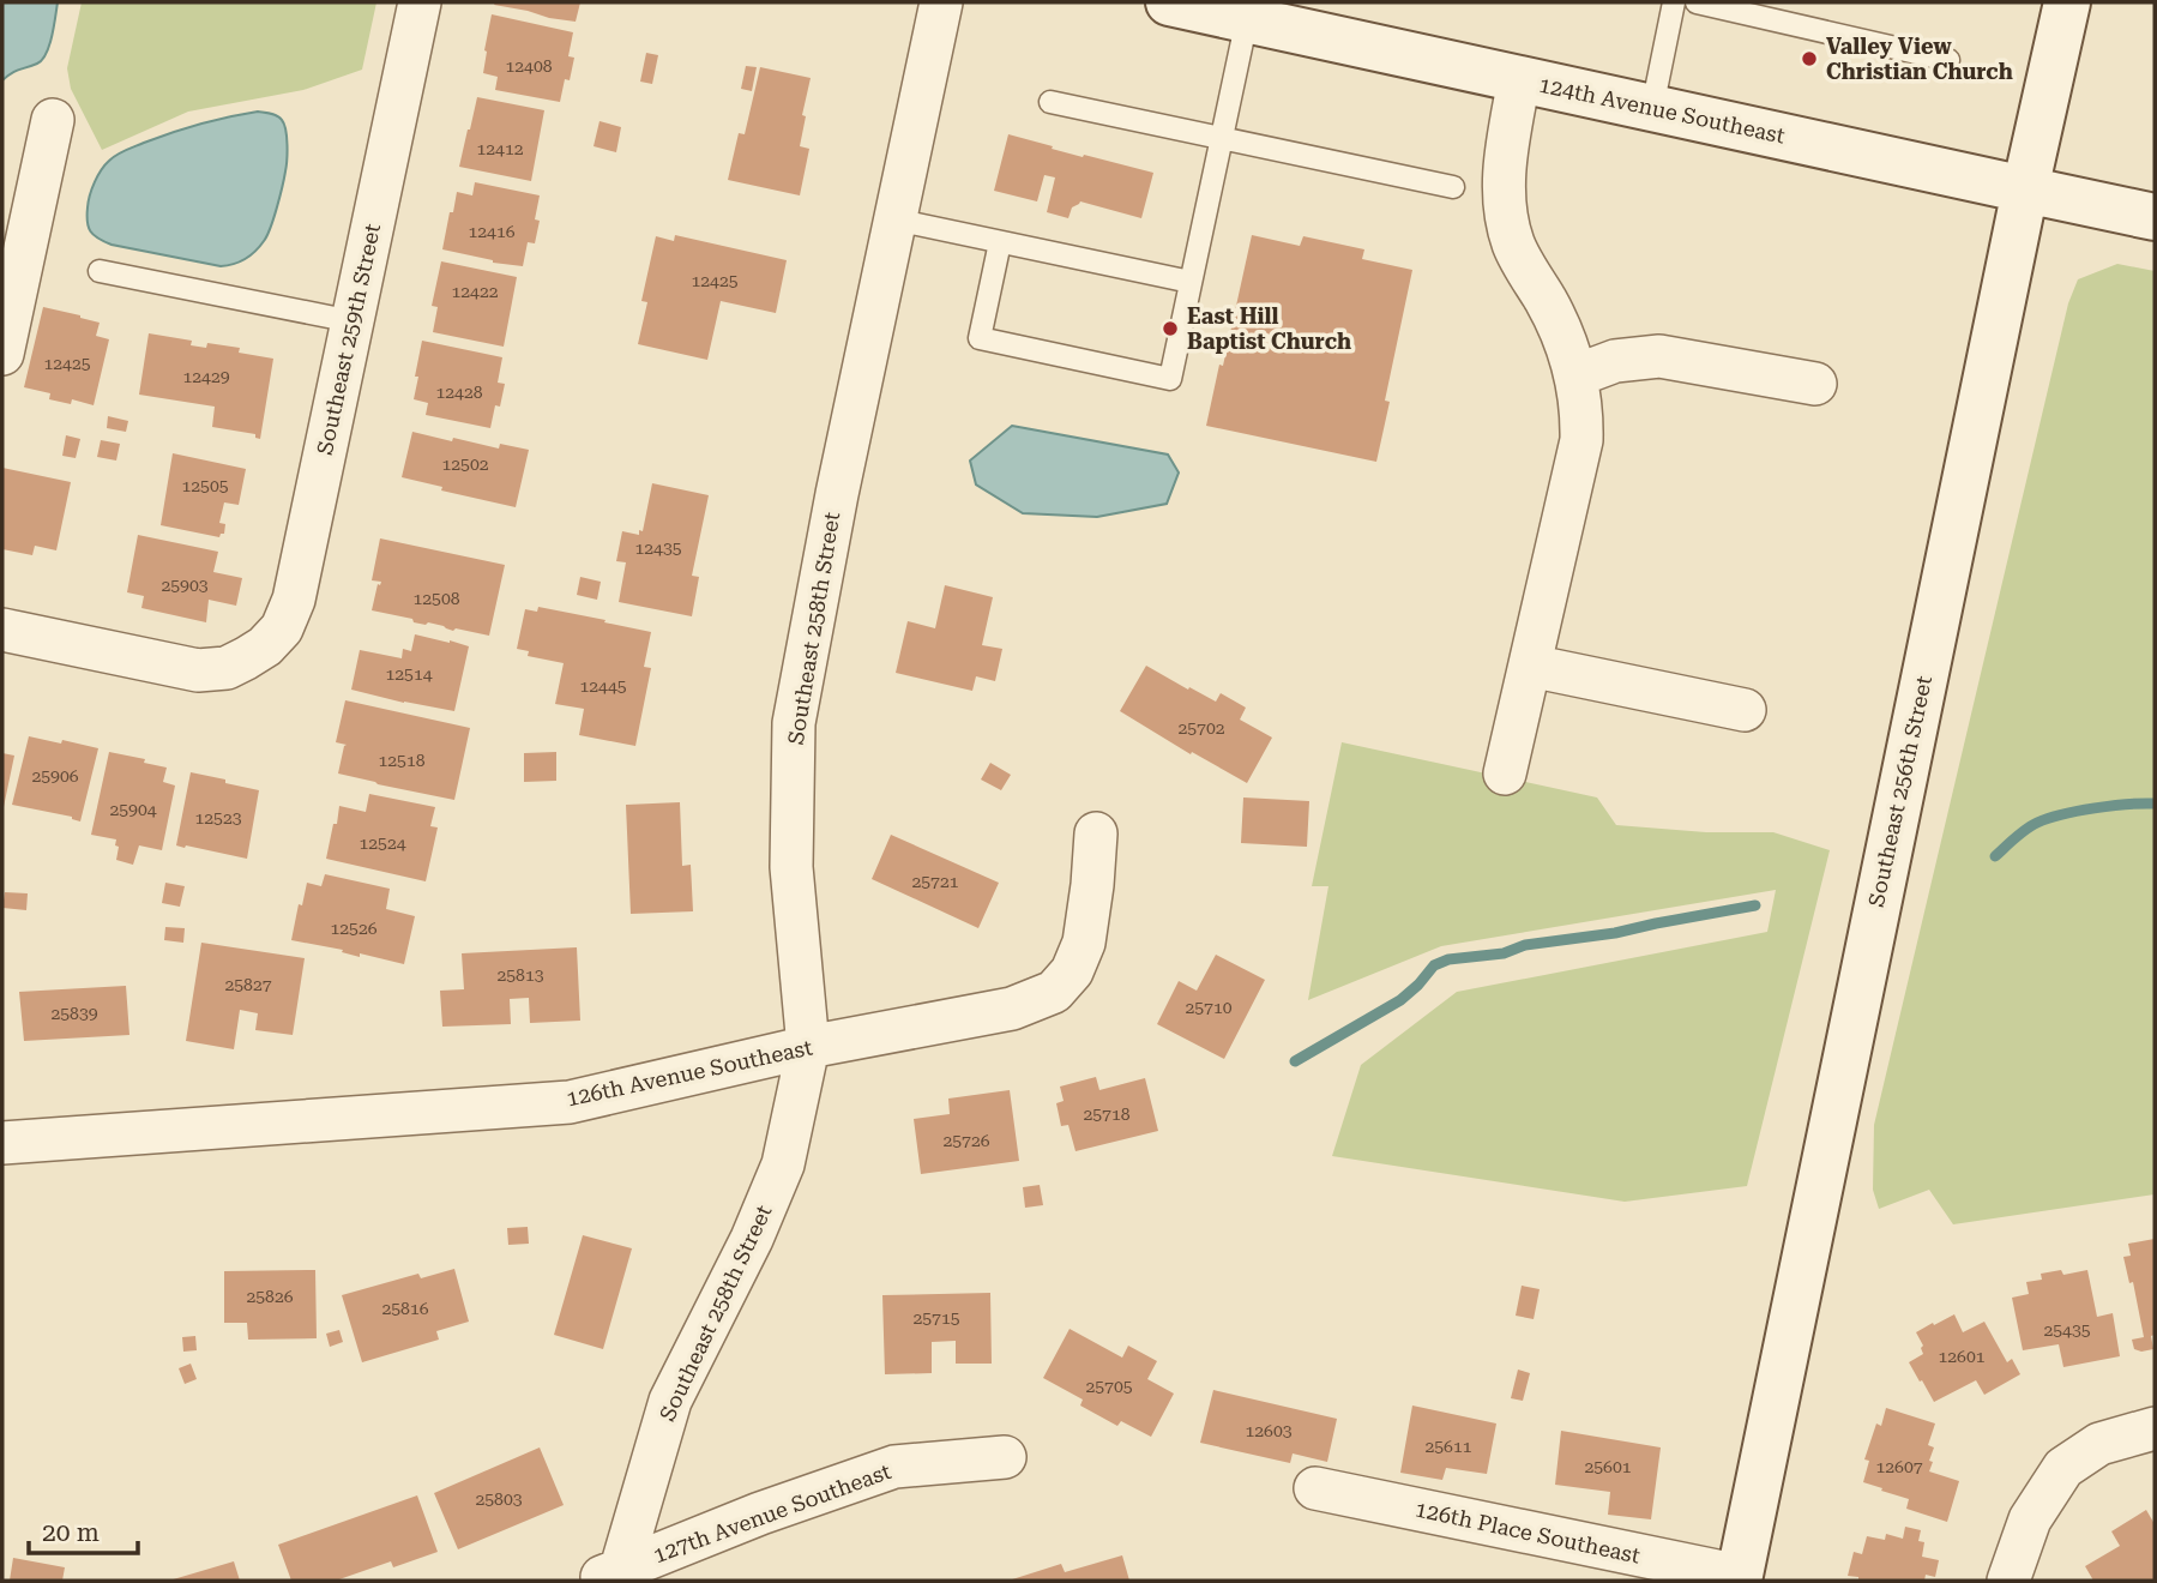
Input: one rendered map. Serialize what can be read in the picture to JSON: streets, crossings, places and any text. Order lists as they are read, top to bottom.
{
  "streets": {
    "main road": ["124th Avenue Southeast", "Southeast 256th Street"],
    "street": [
      "Southeast 259th Street",
      "Southeast 258th Street",
      "126th Avenue Southeast",
      "127th Avenue Southeast",
      "126th Place Southeast"
    ]
  },
  "crossings": [
    ["124th Avenue Southeast", "Southeast 256th Street"],
    ["Southeast 258th Street", "126th Avenue Southeast"],
    ["Southeast 258th Street", "127th Avenue Southeast"],
    ["Southeast 256th Street", "126th Place Southeast"]
  ],
  "places": ["Valley View Christian Church", "East Hill Baptist Church"],
  "house_numbers": [
    "12408",
    "12412",
    "12416",
    "12425",
    "12422",
    "12425",
    "12429",
    "12428",
    "12502",
    "12505",
    "12435",
    "25903",
    "12508",
    "12514",
    "12445",
    "25702",
    "12518",
    "25906",
    "25904",
    "12523",
    "12524",
    "25721",
    "12526",
    "25813",
    "25827",
    "25710",
    "25839",
    "25718",
    "25726",
    "25826",
    "25816",
    "25715",
    "25435",
    "12601",
    "25705",
    "12603",
    "25611",
    "25601",
    "12607",
    "25803"
  ],
  "scale_bar": "20 m"
}
